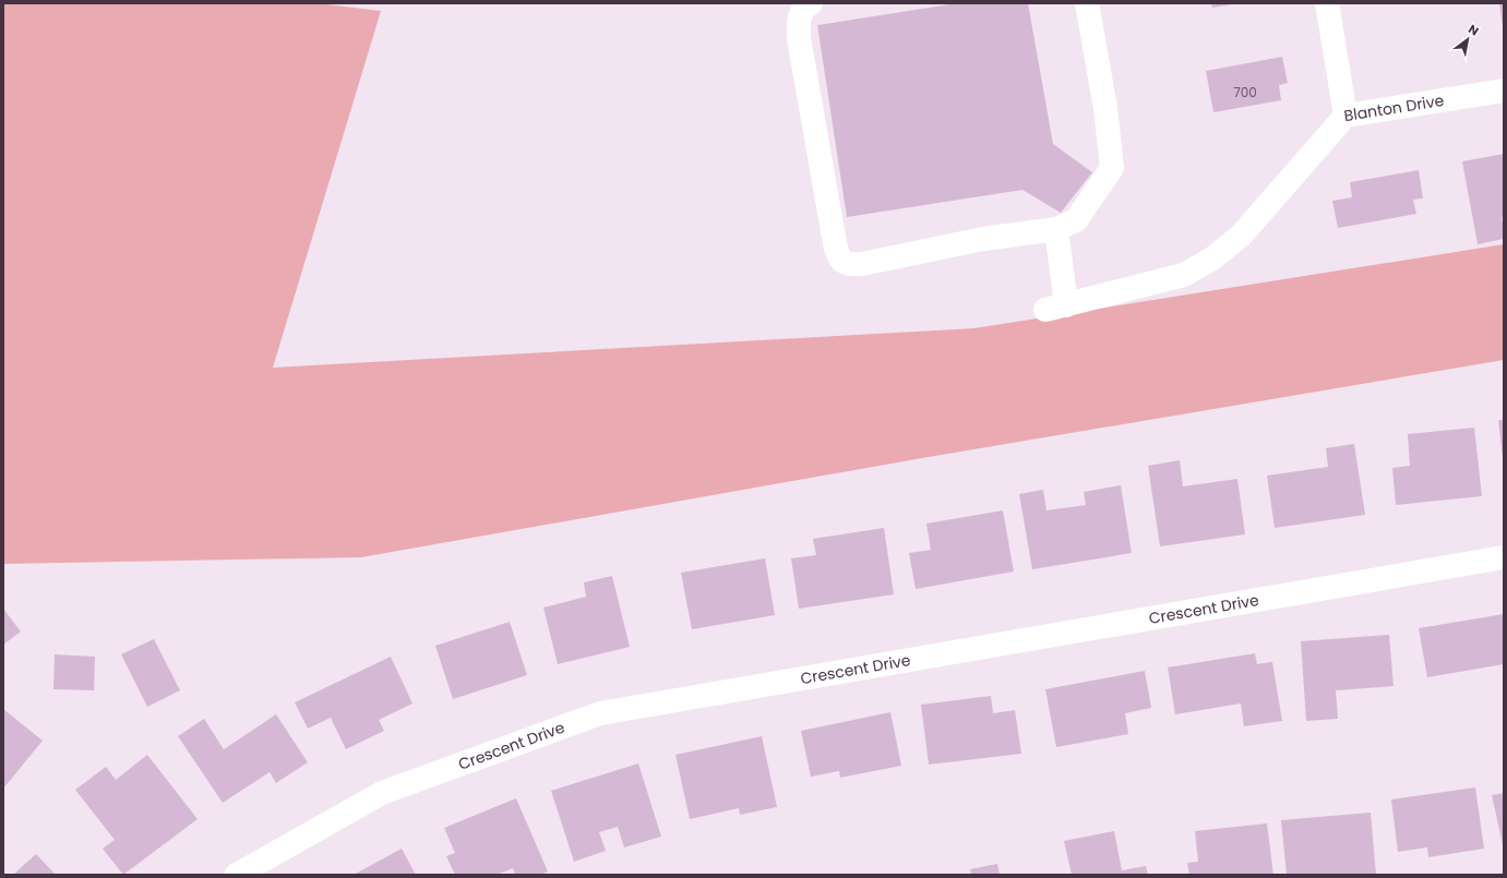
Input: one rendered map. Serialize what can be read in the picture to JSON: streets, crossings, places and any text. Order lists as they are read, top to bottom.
{
  "streets": {
    "street": ["Blanton Drive", "Crescent Drive"]
  },
  "house_numbers": ["700"],
  "north": "top right"
}
